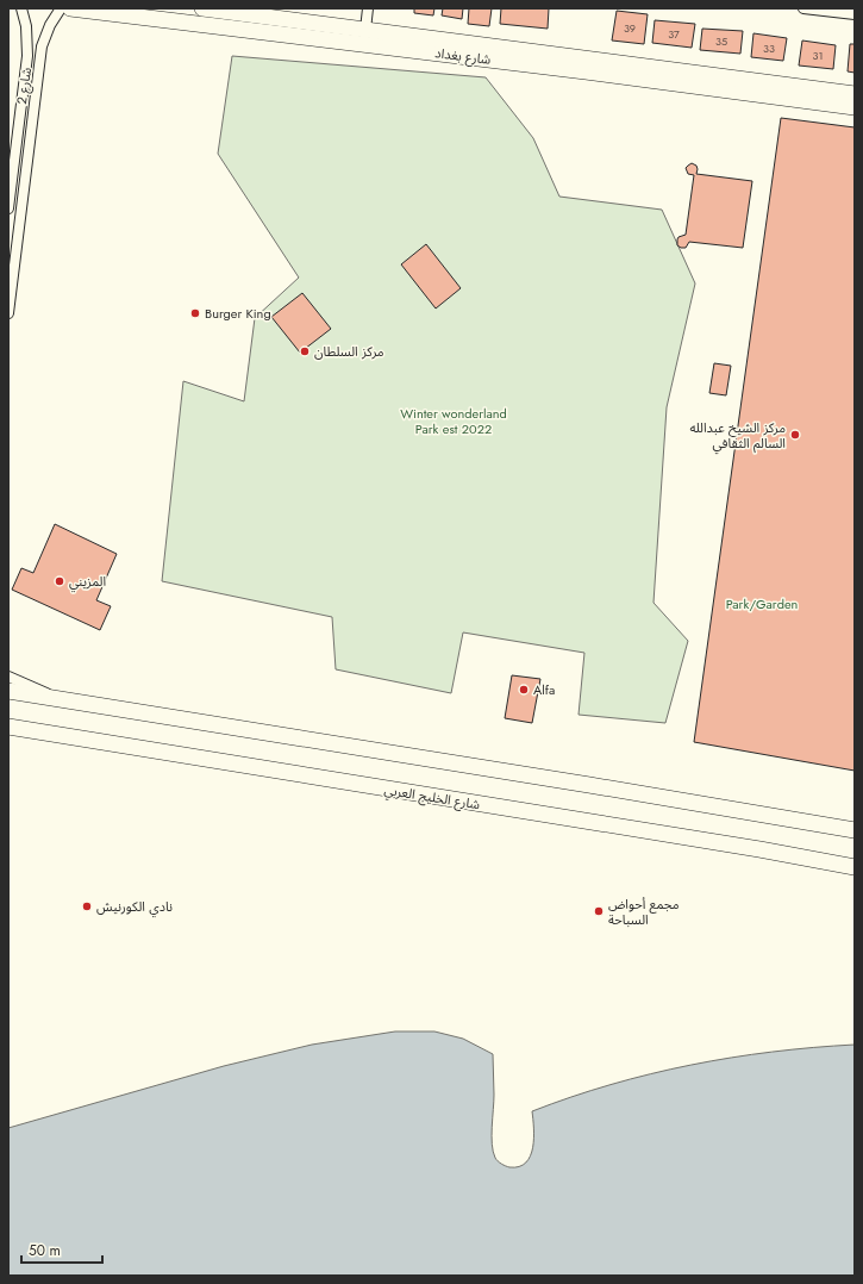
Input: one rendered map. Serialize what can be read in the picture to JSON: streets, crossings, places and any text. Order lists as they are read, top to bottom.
{
  "streets": {
    "main road": ["شارع بغداد", "شارع الخليج العربي"],
    "street": ["شارع 2"]
  },
  "parks": ["Winter wonderland Park est 2022", "Park/Garden"],
  "places": [
    "Burger King",
    "مركز السلطان",
    "مركز الشيخ عبدالله السالم الثقافي",
    "المزيني",
    "Alfa",
    "نادي الكورنيش",
    "مجمع أحواض السباحة"
  ],
  "house_numbers": [
    "39",
    "37",
    "35",
    "33",
    "31"
  ],
  "scale_bar": "50 m"
}
